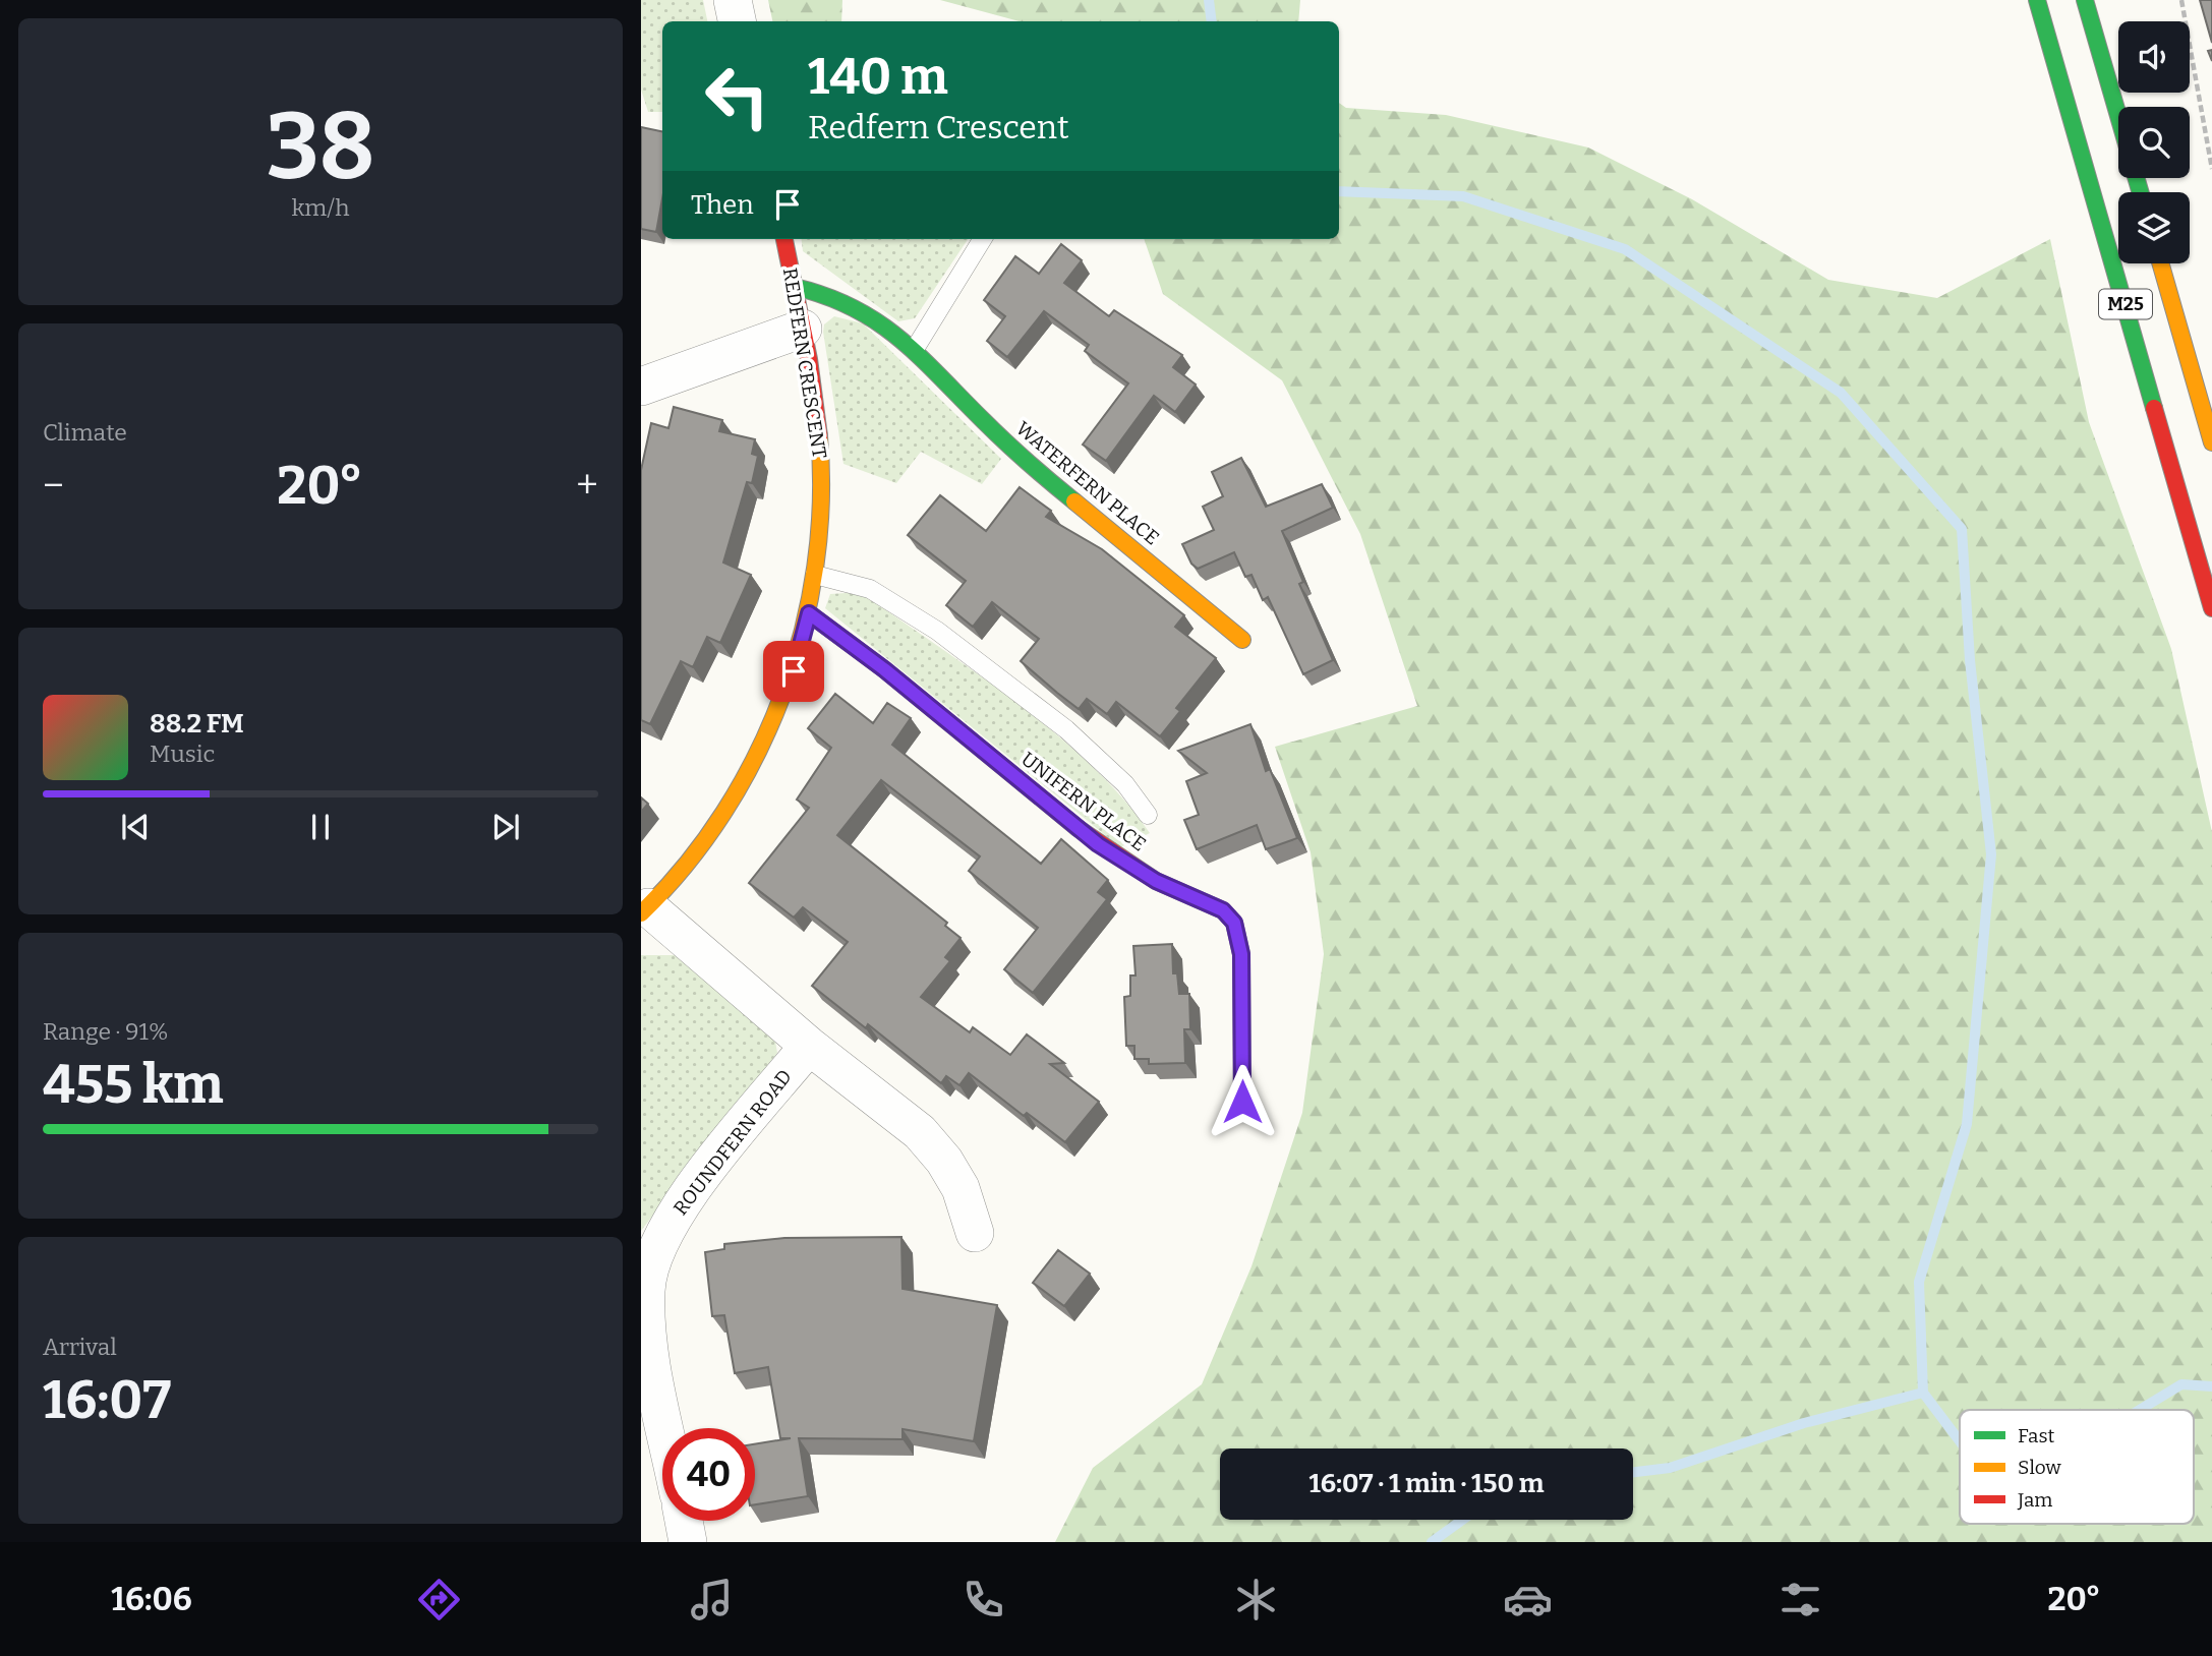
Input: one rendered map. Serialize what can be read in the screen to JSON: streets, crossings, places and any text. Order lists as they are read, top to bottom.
{
  "streets": {
    "street": [
      "M25",
      "REDFERN CRESCENT",
      "WATERFERN PLACE",
      "UNIFERN PLACE",
      "ROUNDFERN ROAD"
    ]
  },
  "crossings": [
    ["REDFERN CRESCENT", "WATERFERN PLACE"],
    ["REDFERN CRESCENT", "UNIFERN PLACE"]
  ],
  "legend": ["Fast", "Slow", "Jam"],
  "page": {
    "tile": [
      ["38", "km/h"],
      "Climate",
      ["Range · 91%", "455 km"],
      ["Arrival", "16:07"]
    ],
    "turn": ["140 m", "Redfern Crescent"],
    "then": "Then",
    "heat": ["−", "20°", "+"],
    "song": ["88.2 FM", "Music"],
    "limit": "40",
    "trip": "16:07 · 1 min · 150 m",
    "tabs": ["16:06", "20°"]
  }
}
